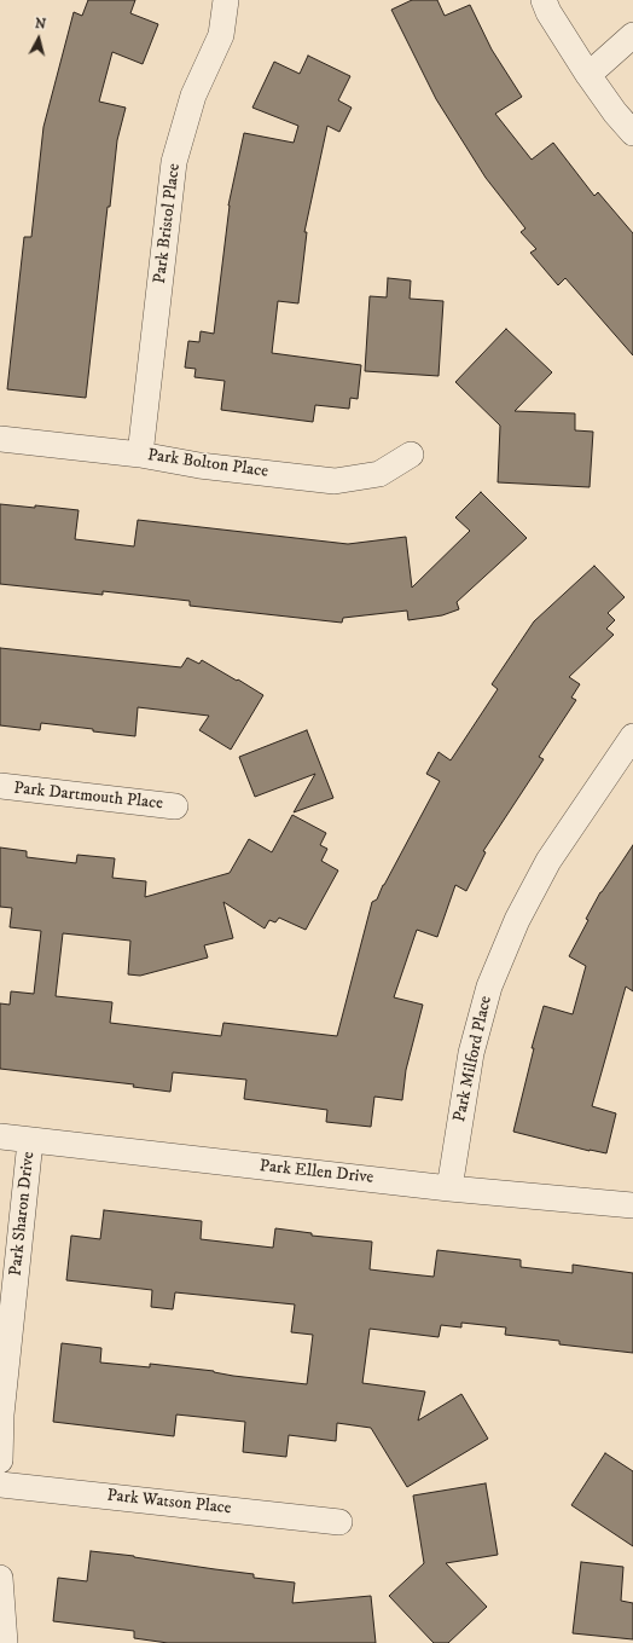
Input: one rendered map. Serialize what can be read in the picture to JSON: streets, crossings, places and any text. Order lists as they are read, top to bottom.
{
  "streets": {
    "street": [
      "Park Bristol Place",
      "Park Bolton Place",
      "Park Dartmouth Place",
      "Park Milford Place",
      "Park Ellen Drive",
      "Park Sharon Drive",
      "Park Watson Place"
    ]
  },
  "crossings": [
    ["Park Bristol Place", "Park Bolton Place"],
    ["Park Milford Place", "Park Ellen Drive"],
    ["Park Ellen Drive", "Park Sharon Drive"]
  ],
  "north": "top"
}
